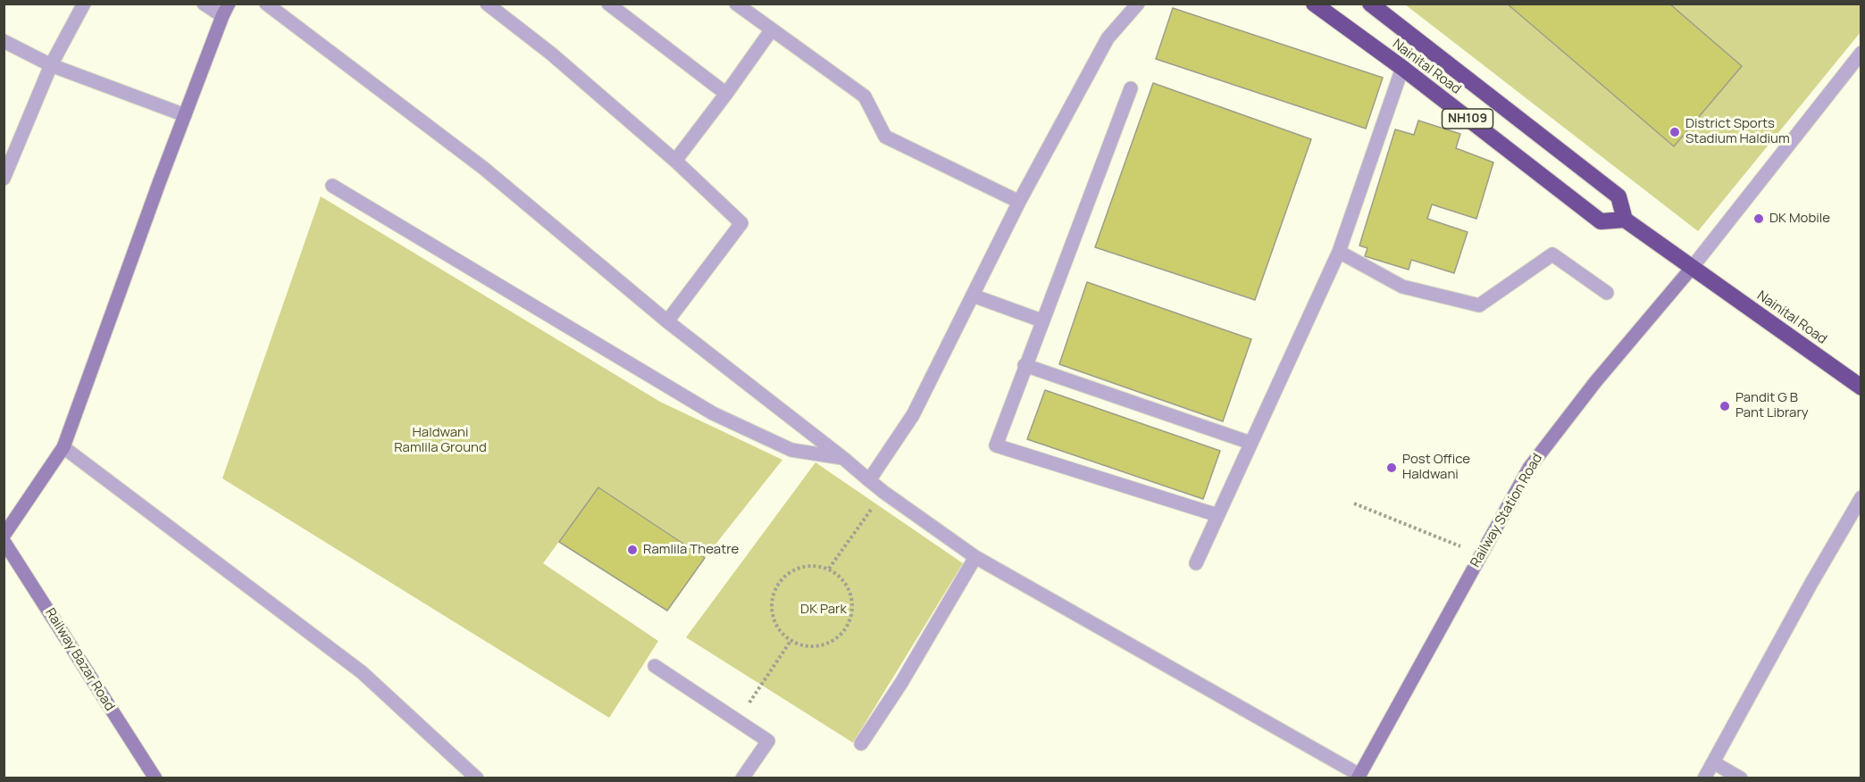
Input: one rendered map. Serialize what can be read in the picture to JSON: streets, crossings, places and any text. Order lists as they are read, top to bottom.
{
  "streets": {
    "highway": ["Nainital Road", "NH109"],
    "street": ["Railway Station Road", "Railway Bazar Road"]
  },
  "crossings": [
    ["Nainital Road", "Railway Station Road"]
  ],
  "parks": ["Haldwani Ramlila Ground", "DK Park"],
  "places": [
    "District Sports Stadium Haldium",
    "DK Mobile",
    "Pandit G B Pant Library",
    "Post Office Haldwani",
    "Ramlila Theatre"
  ]
}
